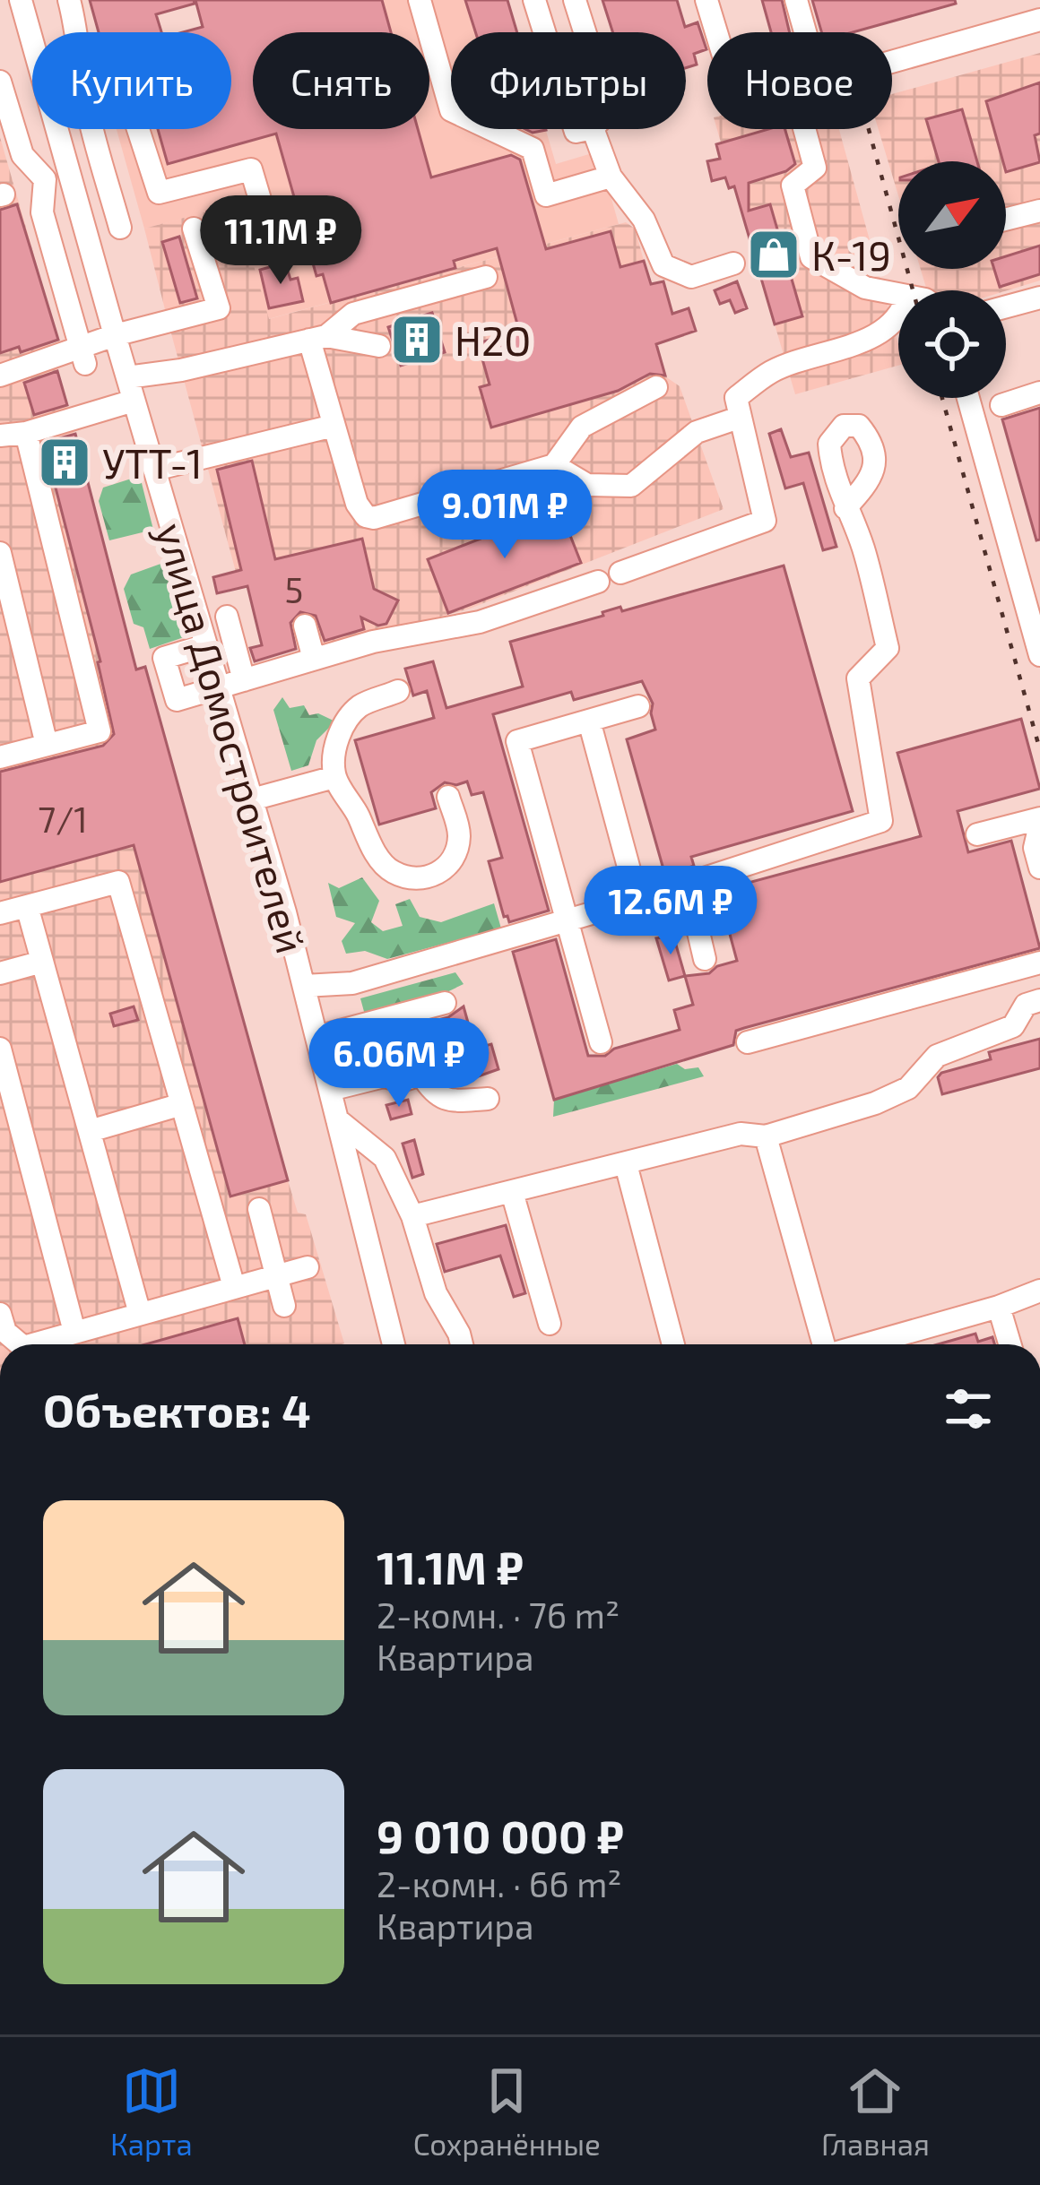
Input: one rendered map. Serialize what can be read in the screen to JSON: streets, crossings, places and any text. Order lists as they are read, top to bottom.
{
  "streets": {
    "street": ["улица Домостроителей"]
  },
  "places": {
    "shop": ["К-19"],
    "building": ["H2O", "УТТ-1"]
  },
  "house_numbers": ["5", "7/1"],
  "north": "top right",
  "page": {
    "chip": [
      "Купить",
      "Снять",
      "Фильтры",
      "Новое"
    ],
    "price": [
      "11.1M ₽",
      "9.01M ₽",
      "12.6M ₽",
      "6.06M ₽"
    ],
    "heading": "Объектов: 4",
    "list": [
      {
        "name": "11.1M ₽",
        "note": "2-комн. · 76 m² · Квартира"
      },
      {
        "name": "9 010 000 ₽",
        "note": "2-комн. · 66 m² · Квартира"
      }
    ],
    "tabs": ["Карта", "Сохранённые", "Главная"]
  }
}
